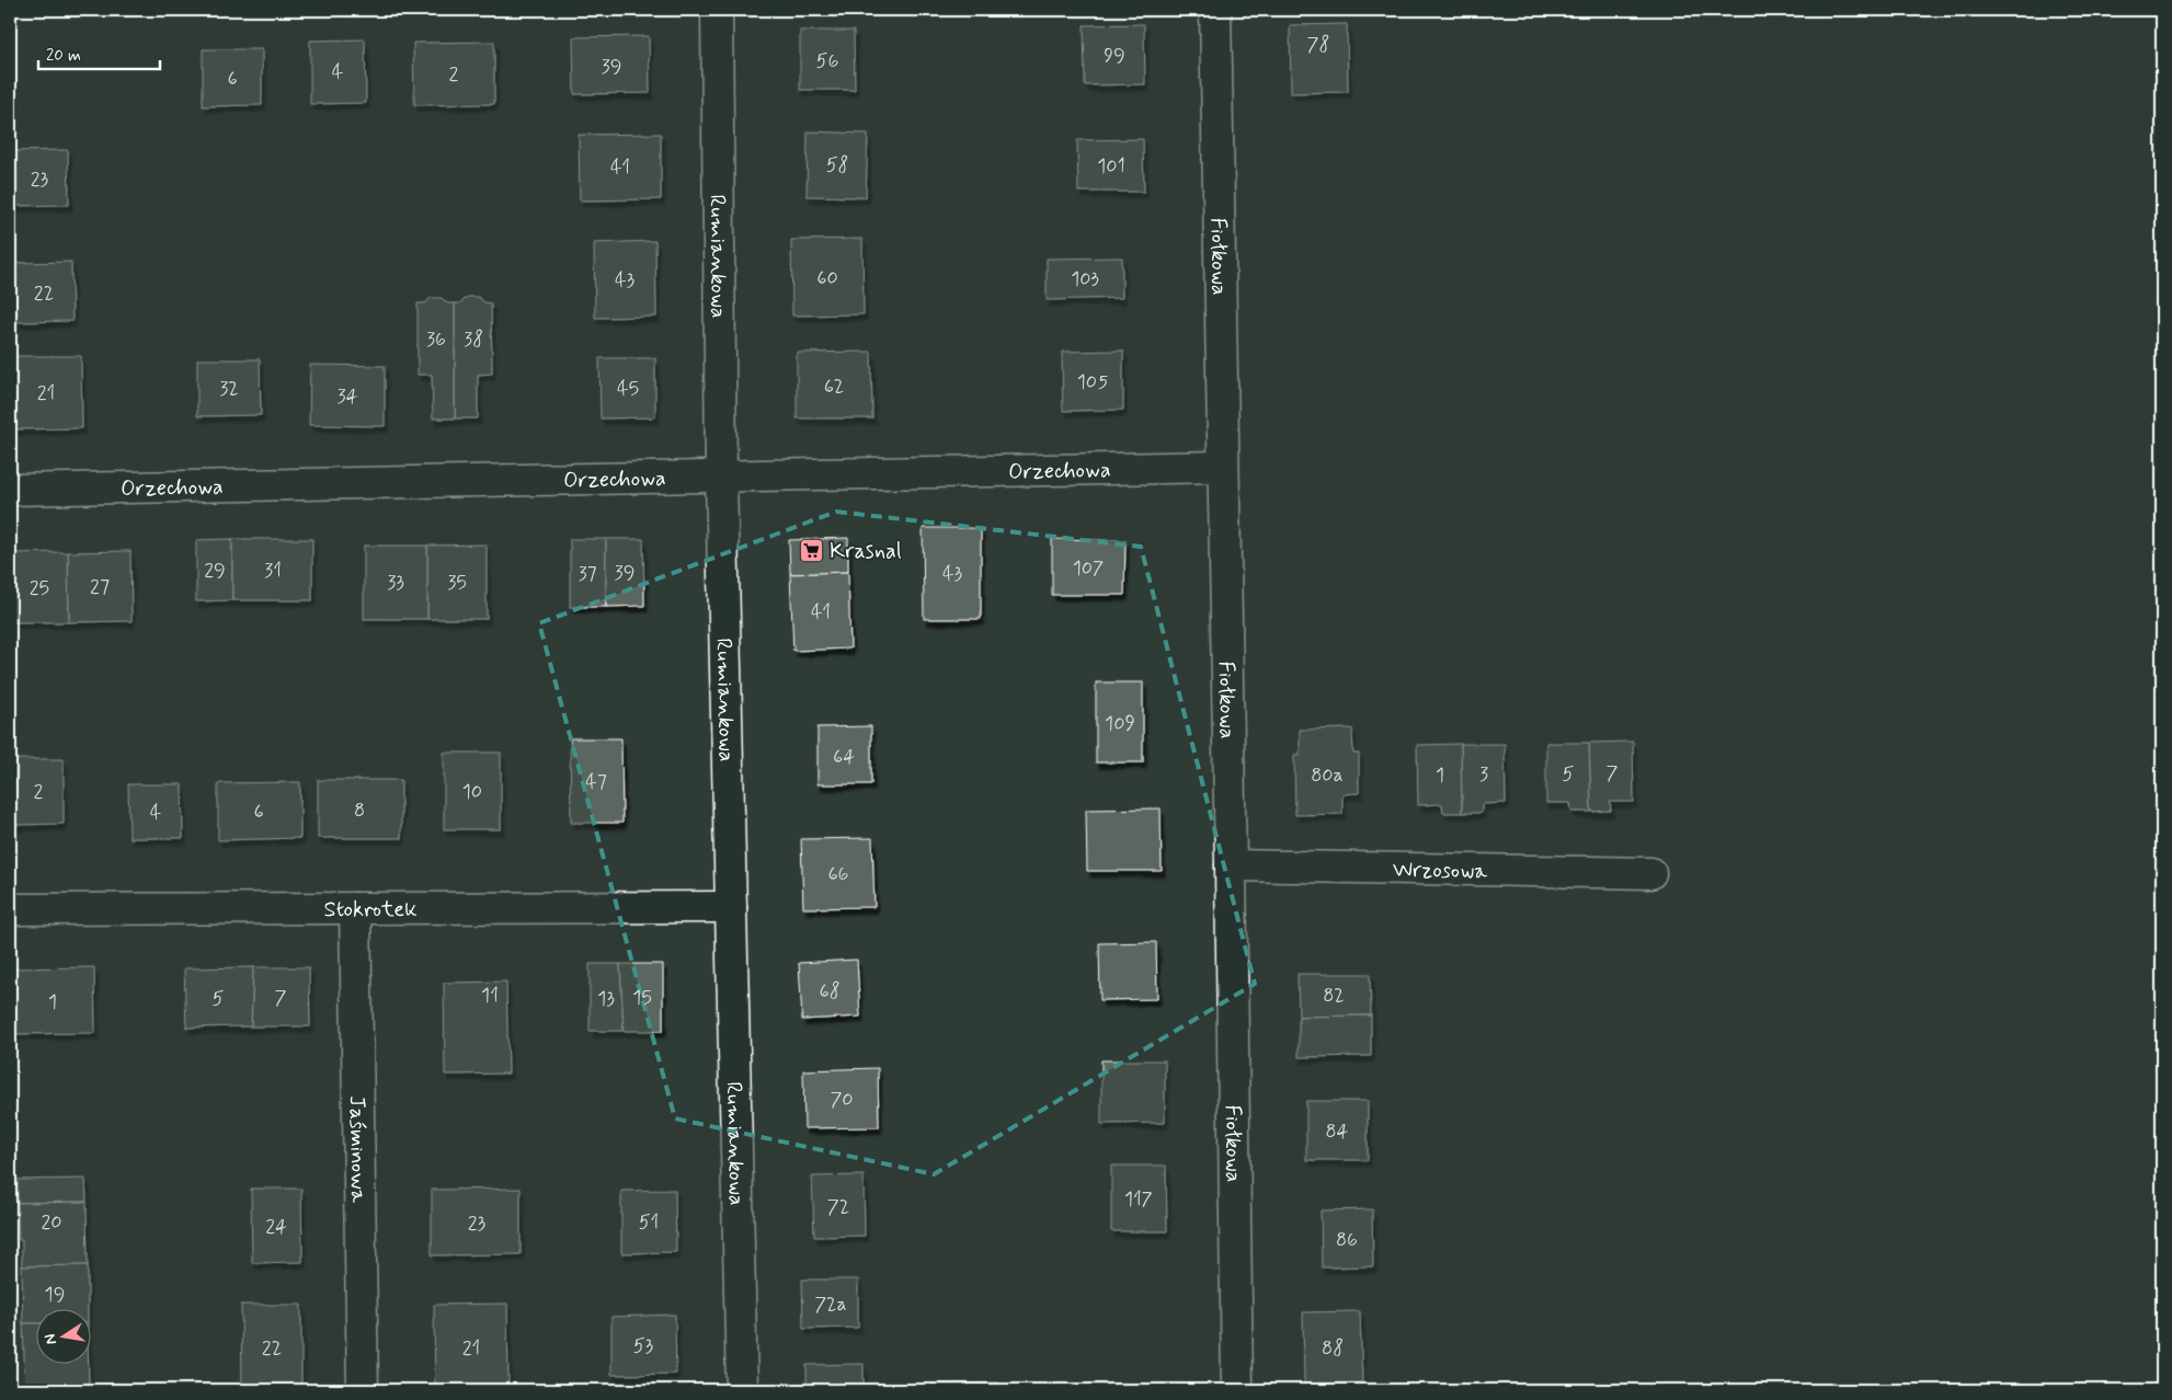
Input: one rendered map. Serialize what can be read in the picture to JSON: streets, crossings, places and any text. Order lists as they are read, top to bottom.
{
  "streets": {
    "street": [
      "Rumiankowa",
      "Fiołkowa",
      "Orzechowa",
      "Wrzosowa",
      "Stokrotek",
      "Jaśminowa"
    ]
  },
  "crossings": [
    ["Rumiankowa", "Orzechowa"],
    ["Rumiankowa", "Stokrotek"],
    ["Fiołkowa", "Orzechowa"],
    ["Fiołkowa", "Wrzosowa"],
    ["Stokrotek", "Jaśminowa"]
  ],
  "places": {
    "supermarket": ["Krasnal"]
  },
  "house_numbers": [
    "78",
    "99",
    "56",
    "39",
    "4",
    "2",
    "6",
    "58",
    "101",
    "41",
    "23",
    "60",
    "103",
    "43",
    "22",
    "36",
    "38",
    "105",
    "62",
    "32",
    "45",
    "21",
    "34",
    "107",
    "29",
    "31",
    "39",
    "37",
    "43",
    "33",
    "35",
    "27",
    "25",
    "41",
    "109",
    "64",
    "7",
    "3",
    "5",
    "80a",
    "1",
    "47",
    "2",
    "10",
    "8",
    "6",
    "4",
    "66",
    "68",
    "11",
    "82",
    "7",
    "15",
    "5",
    "13",
    "1",
    "70",
    "84",
    "117",
    "72",
    "20",
    "51",
    "23",
    "24",
    "86",
    "19",
    "72a",
    "53",
    "22",
    "21",
    "88"
  ],
  "scale_bar": "20 m",
  "north": "left"
}
